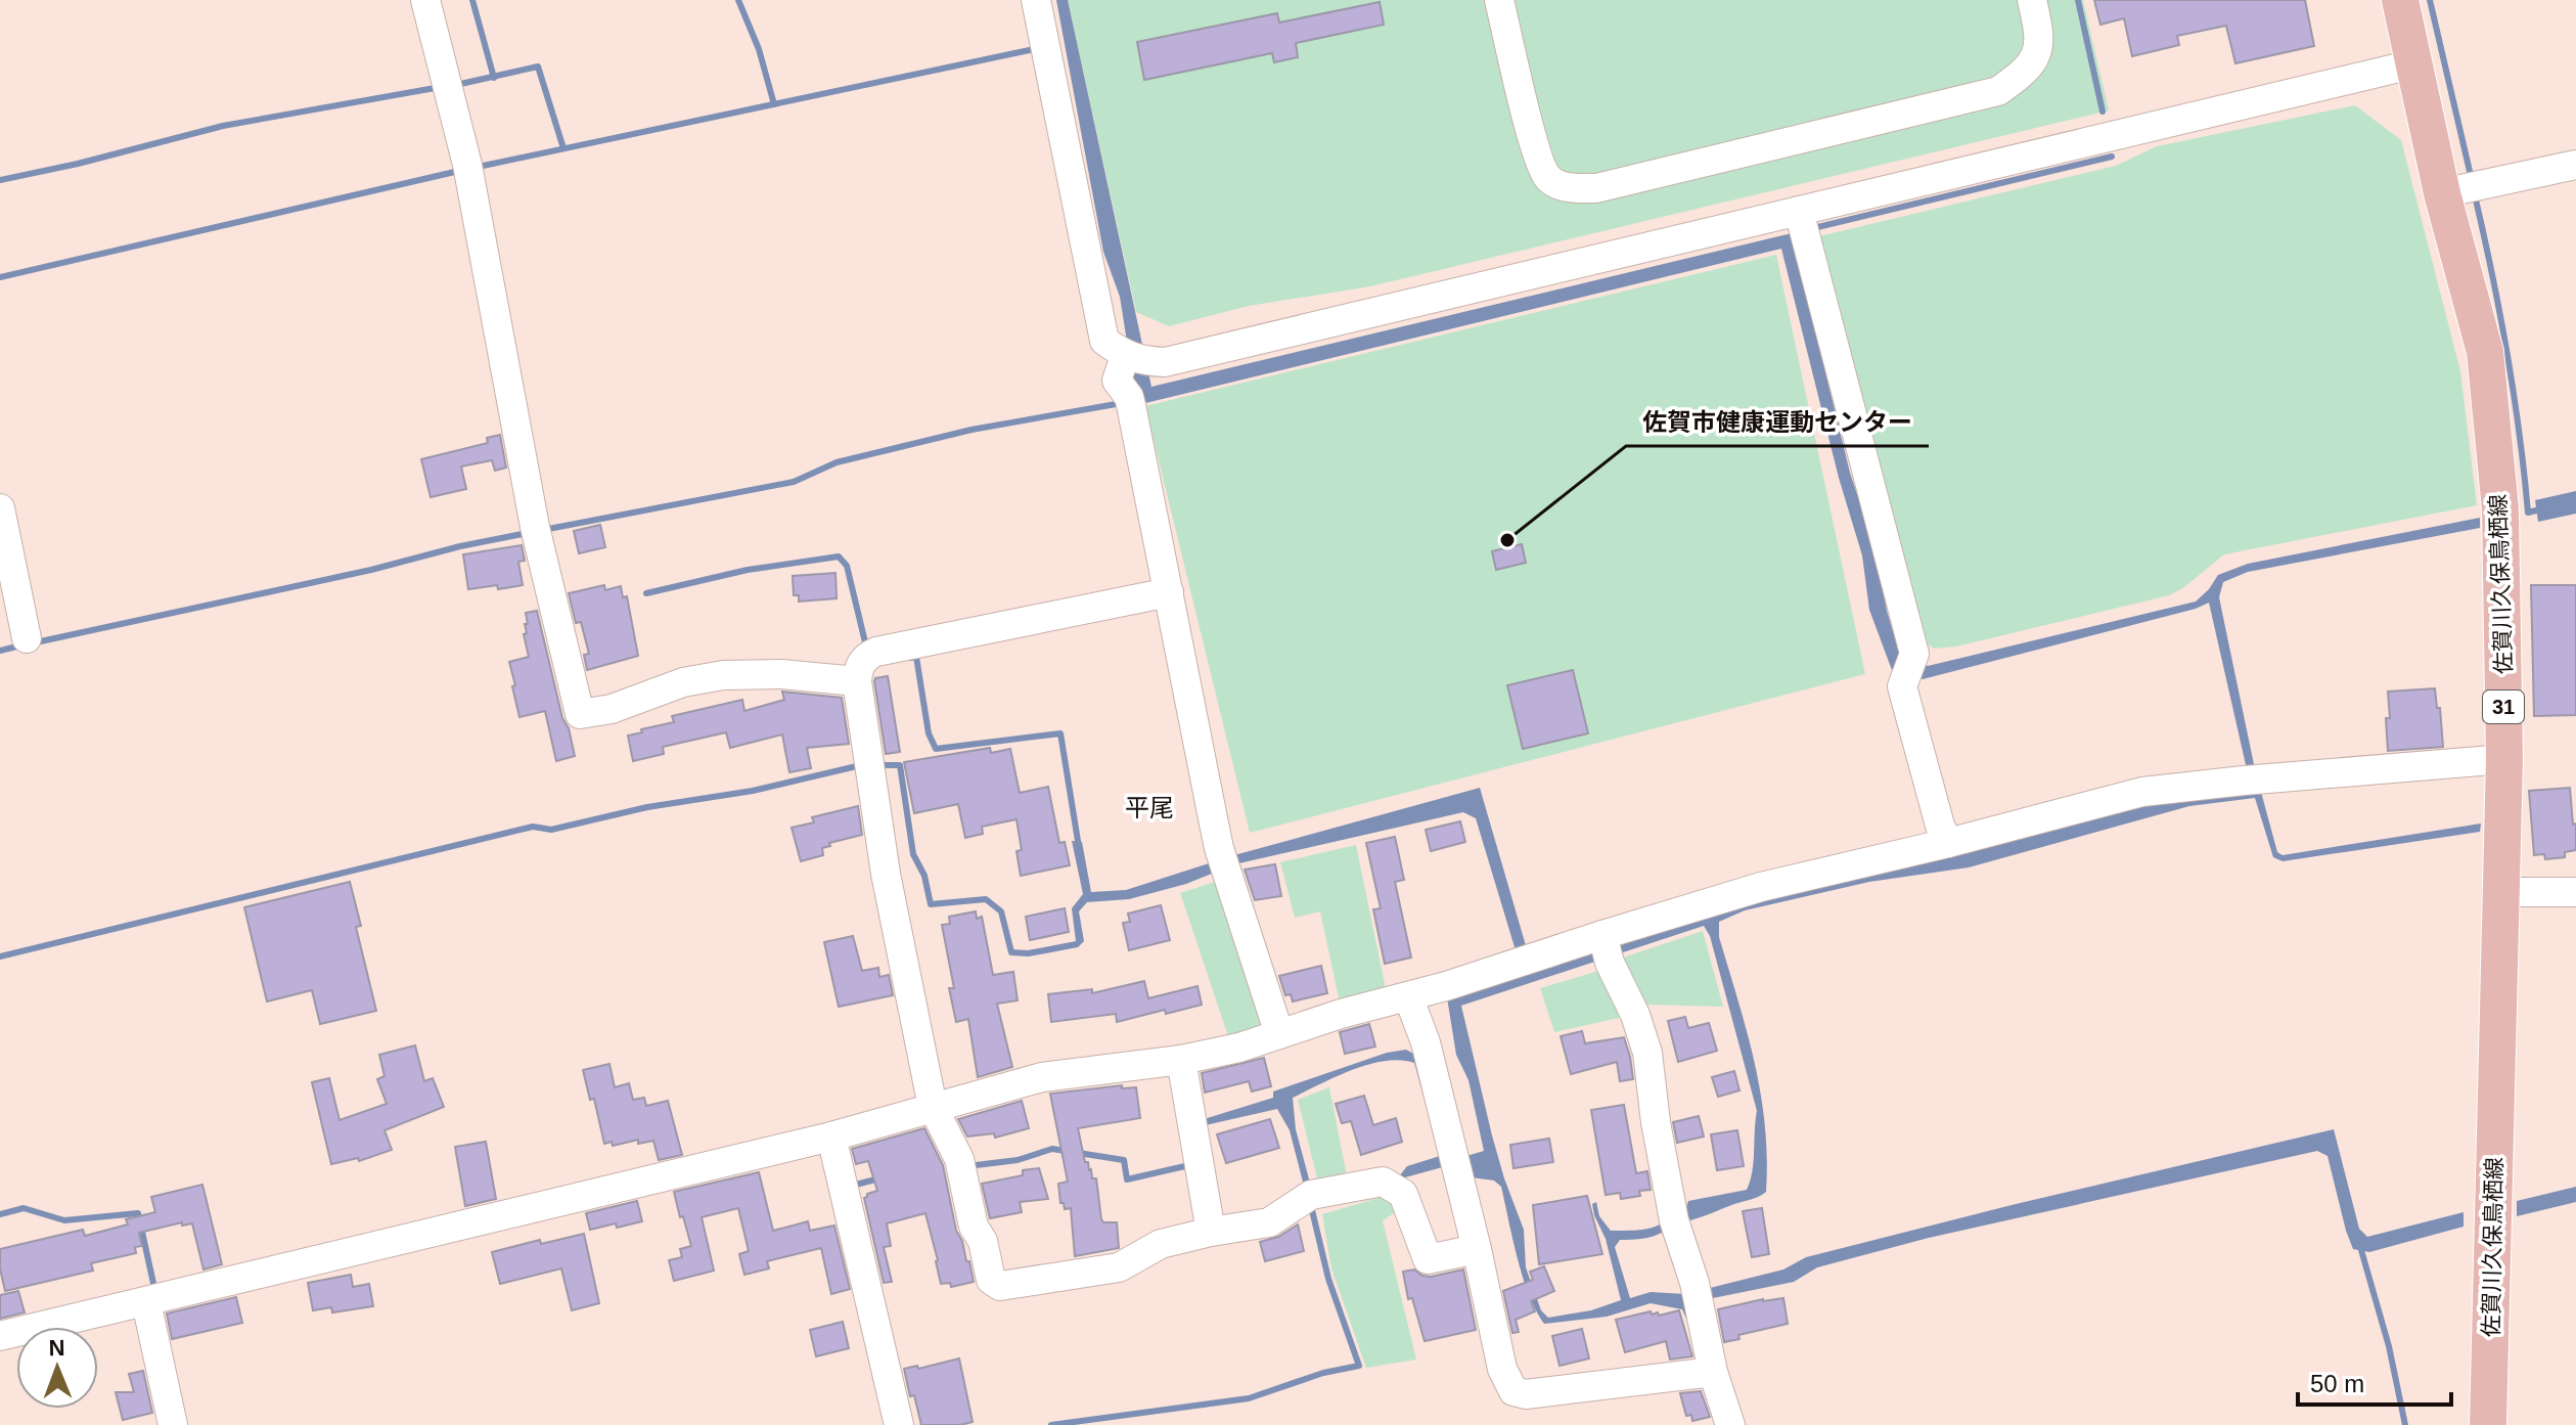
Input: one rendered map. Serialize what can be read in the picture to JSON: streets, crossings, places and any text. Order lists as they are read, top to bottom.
{
  "streets": {
    "main road": ["佐賀川久保鳥栖線", "31"]
  },
  "districts": ["平尾"],
  "places": ["佐賀市健康運動センター"],
  "scale_bar": "50 m",
  "north": "top"
}
